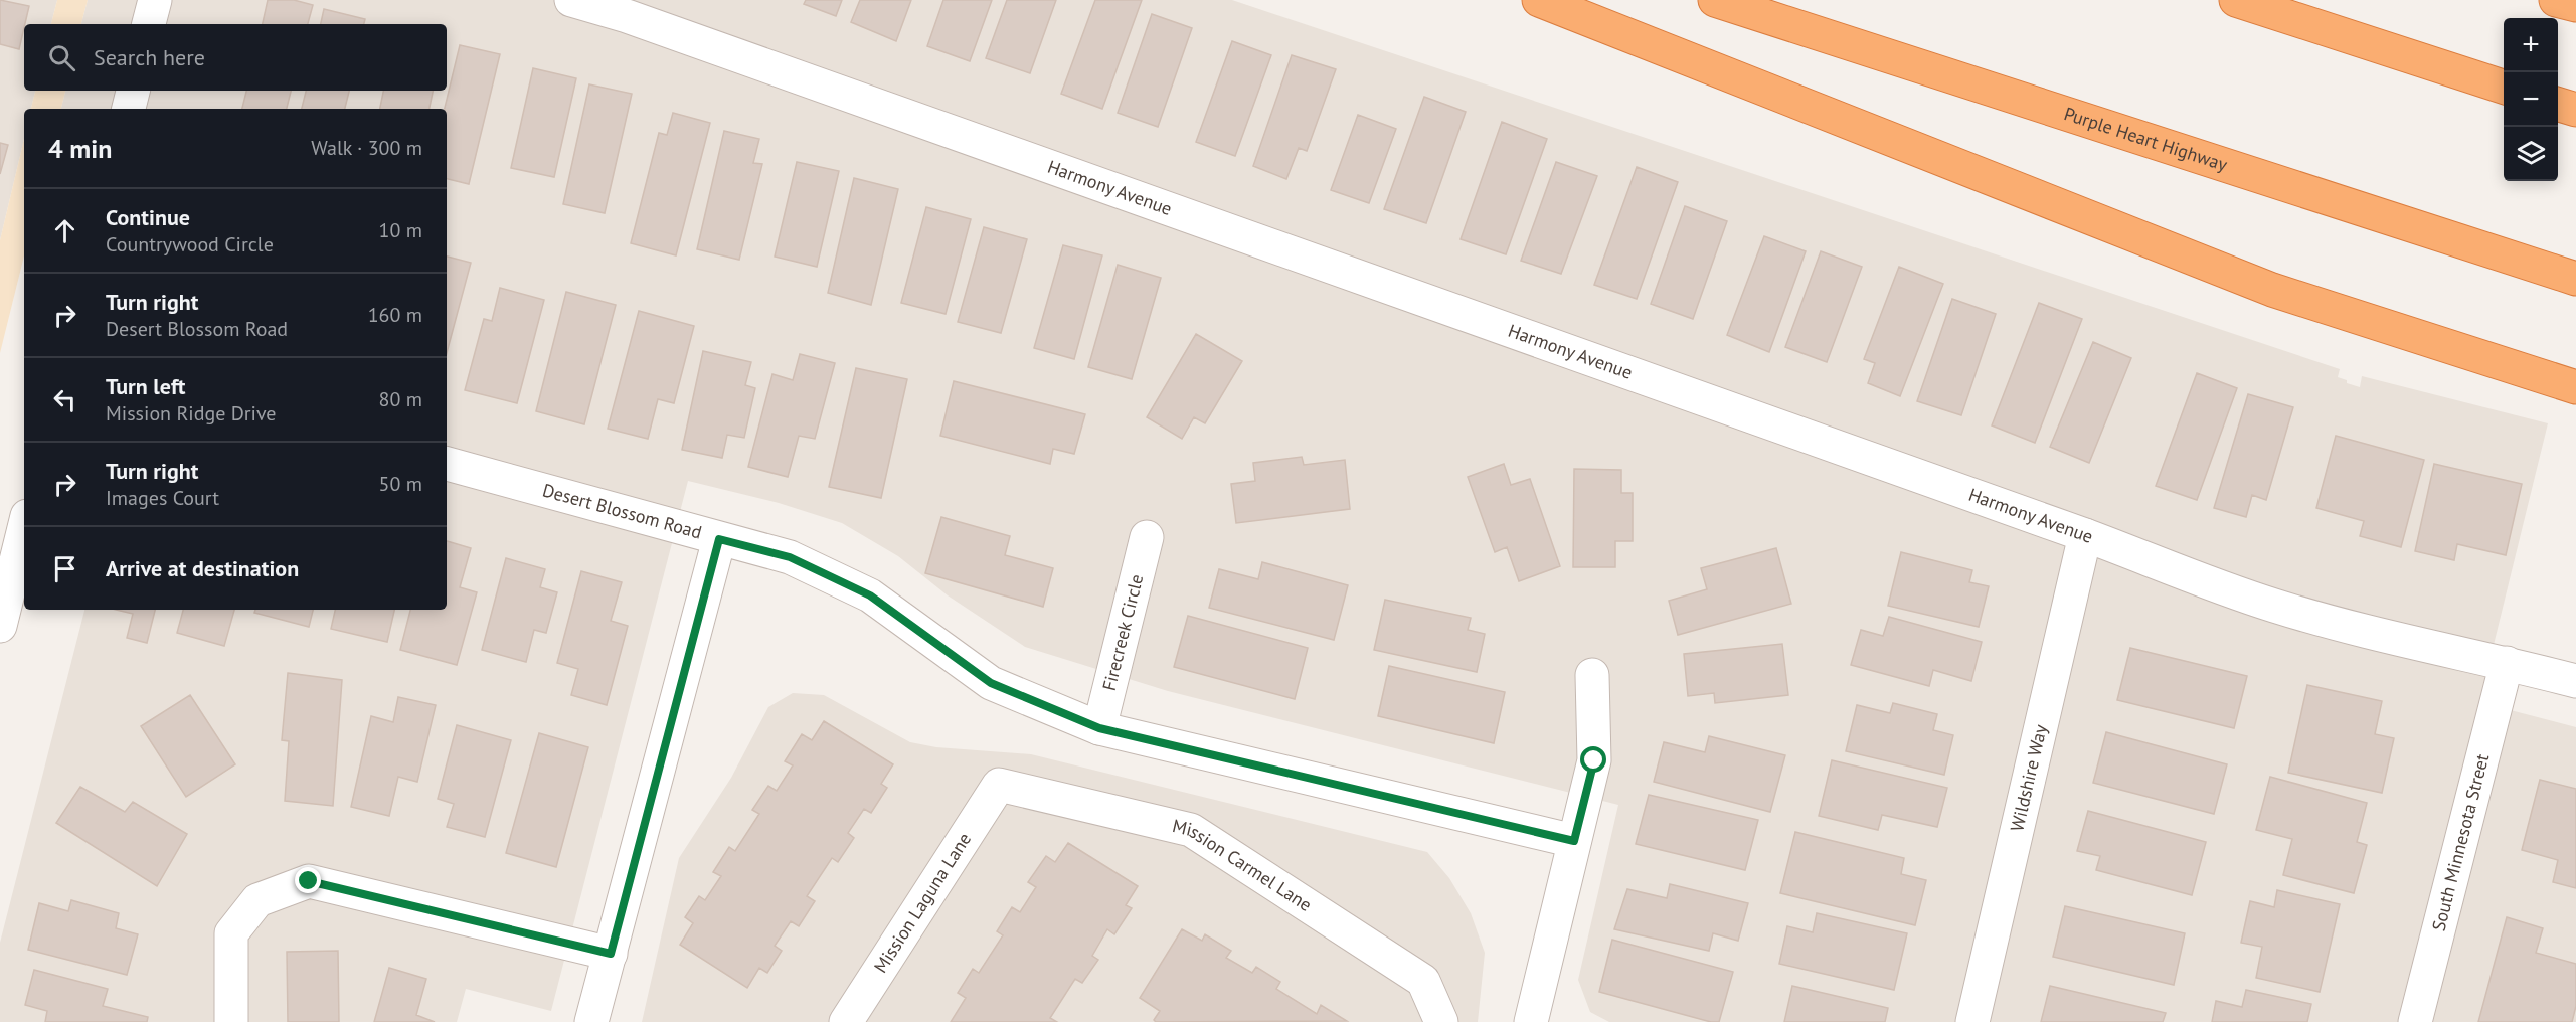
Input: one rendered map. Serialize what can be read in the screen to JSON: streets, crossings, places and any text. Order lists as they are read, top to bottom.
{
  "streets": {
    "highway": ["Purple Heart Highway"],
    "street": [
      "Harmony Avenue",
      "Desert Blossom Road",
      "Firecreek Circle",
      "Wildshire Way",
      "South Minnesota Street",
      "Mission Carmel Lane",
      "Mission Laguna Lane"
    ]
  },
  "crossings": [
    ["Harmony Avenue", "Wildshire Way"],
    ["Harmony Avenue", "South Minnesota Street"],
    ["Desert Blossom Road", "Firecreek Circle"],
    ["Mission Carmel Lane", "Mission Laguna Lane"]
  ],
  "page": {
    "map_buttons": ["+", "−"],
    "search": "Search here",
    "heading": ["4 min", "Walk · 300 m"],
    "list": [
      ["Continue", "Countrywood Circle", "10 m"],
      ["Turn right", "Desert Blossom Road", "160 m"],
      ["Turn left", "Mission Ridge Drive", "80 m"],
      ["Turn right", "Images Court", "50 m"],
      "Arrive at destination"
    ]
  }
}
